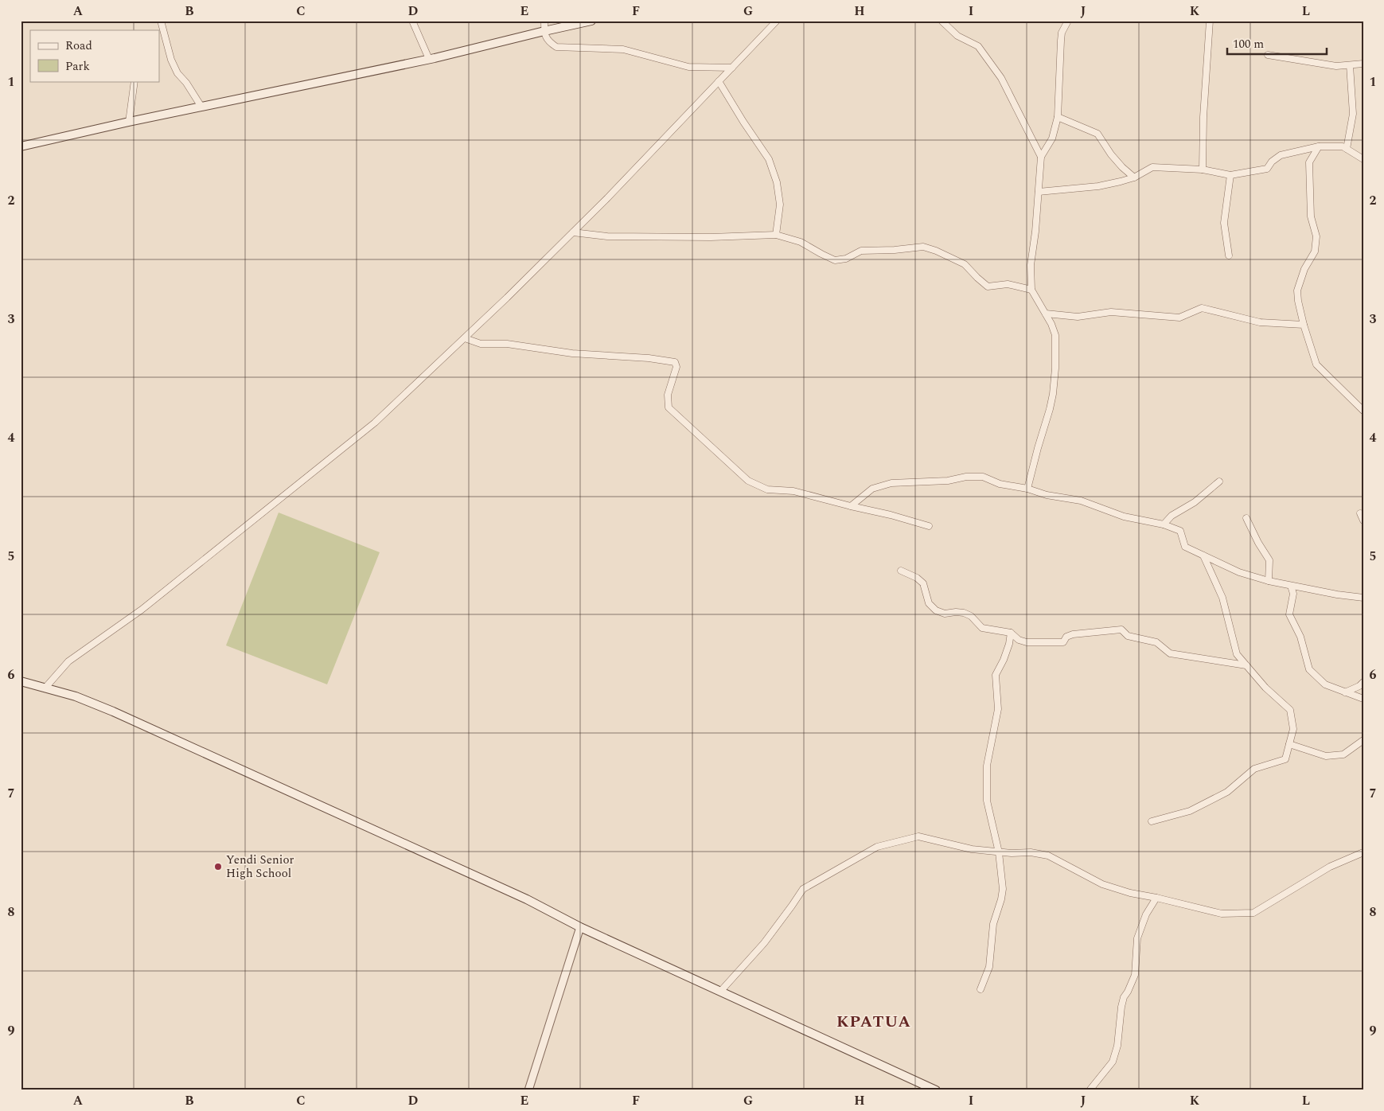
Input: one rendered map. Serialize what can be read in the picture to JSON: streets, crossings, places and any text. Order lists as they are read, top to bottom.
{
  "districts": ["KPATUA"],
  "places": ["Yendi Senior High School"],
  "legend": ["Road", "Park"],
  "scale_bar": "100 m",
  "grid": {
    "columns": [
      "A",
      "B",
      "C",
      "D",
      "E",
      "F",
      "G",
      "H",
      "I",
      "J",
      "K",
      "L"
    ],
    "rows": [
      "1",
      "2",
      "3",
      "4",
      "5",
      "6",
      "7",
      "8",
      "9"
    ]
  }
}
